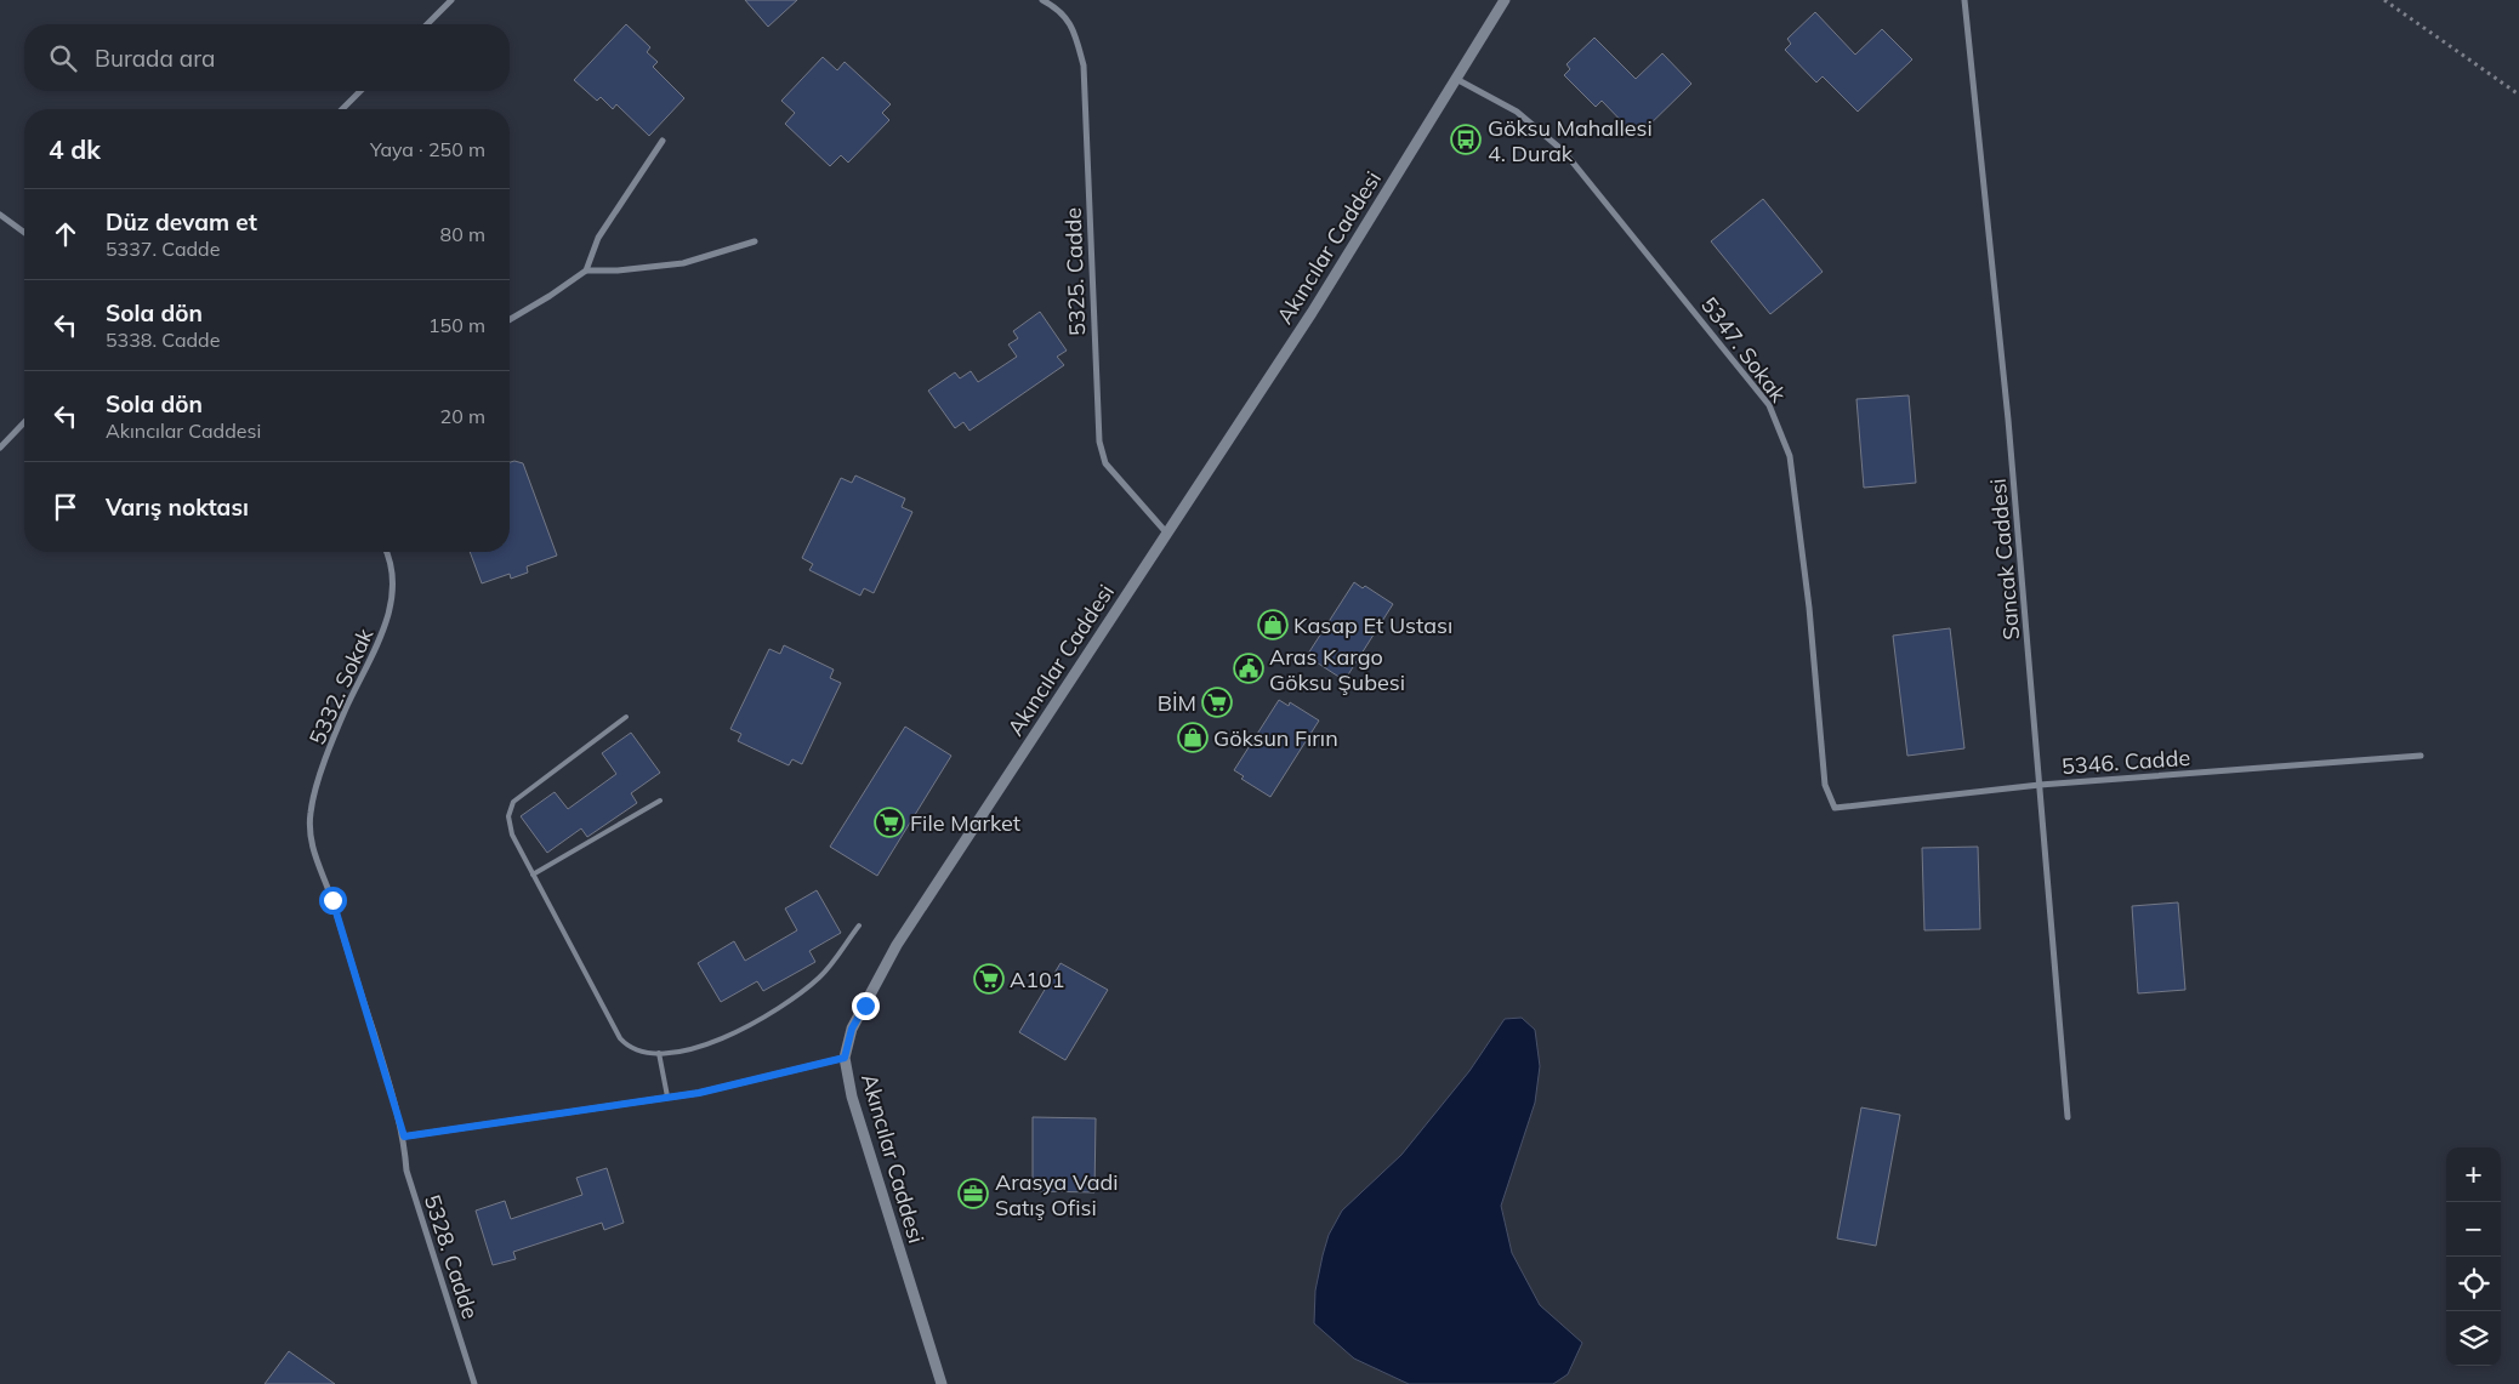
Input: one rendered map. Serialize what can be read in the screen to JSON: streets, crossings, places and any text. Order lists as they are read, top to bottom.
{
  "streets": {
    "street": [
      "Akıncılar Caddesi",
      "5325. Cadde",
      "5347. Sokak",
      "Sancak Caddesi",
      "5332. Sokak",
      "5346. Cadde",
      "5328. Cadde"
    ]
  },
  "crossings": [
    ["Akıncılar Caddesi", "5325. Cadde"],
    ["Akıncılar Caddesi", "5347. Sokak"],
    ["5347. Sokak", "5346. Cadde"],
    ["Sancak Caddesi", "5346. Cadde"],
    ["5332. Sokak", "5328. Cadde"]
  ],
  "places": {
    "bus stop": ["Göksu Mahallesi 4. Durak"],
    "shop": ["Kasap Et Ustası", "Göksun Fırın"],
    "public building": ["Aras Kargo Göksu Şubesi"],
    "supermarket": ["BİM", "File Market", "A101"],
    "office": ["Arasya Vadi Satış Ofisi"]
  },
  "page": {
    "search": "Burada ara",
    "heading": ["4 dk", "Yaya · 250 m"],
    "list": [
      ["Düz devam et", "5337. Cadde", "80 m"],
      ["Sola dön", "5338. Cadde", "150 m"],
      ["Sola dön", "Akıncılar Caddesi", "20 m"],
      "Varış noktası"
    ],
    "map_buttons": ["+", "−"]
  }
}
